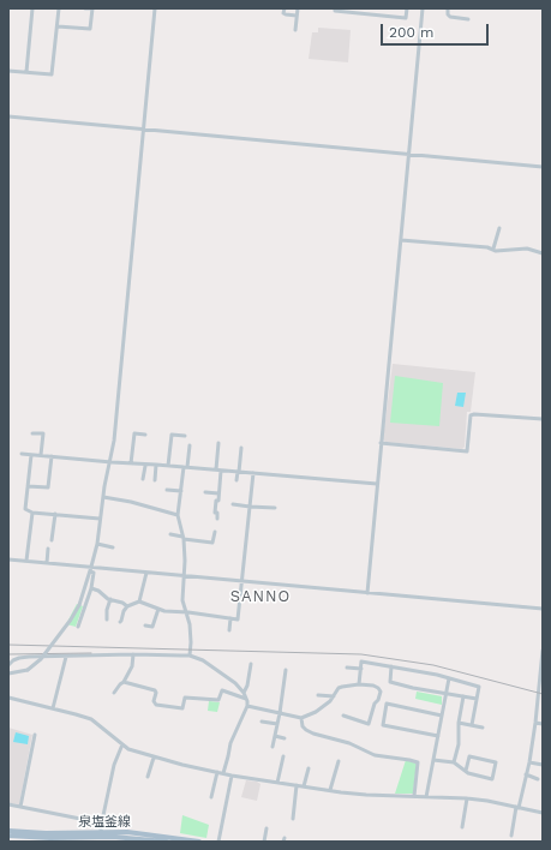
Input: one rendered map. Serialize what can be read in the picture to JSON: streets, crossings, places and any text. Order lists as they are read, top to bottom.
{
  "streets": {
    "main road": ["泉塩釜線"]
  },
  "districts": ["SANNO"],
  "scale_bar": "200 m"
}
